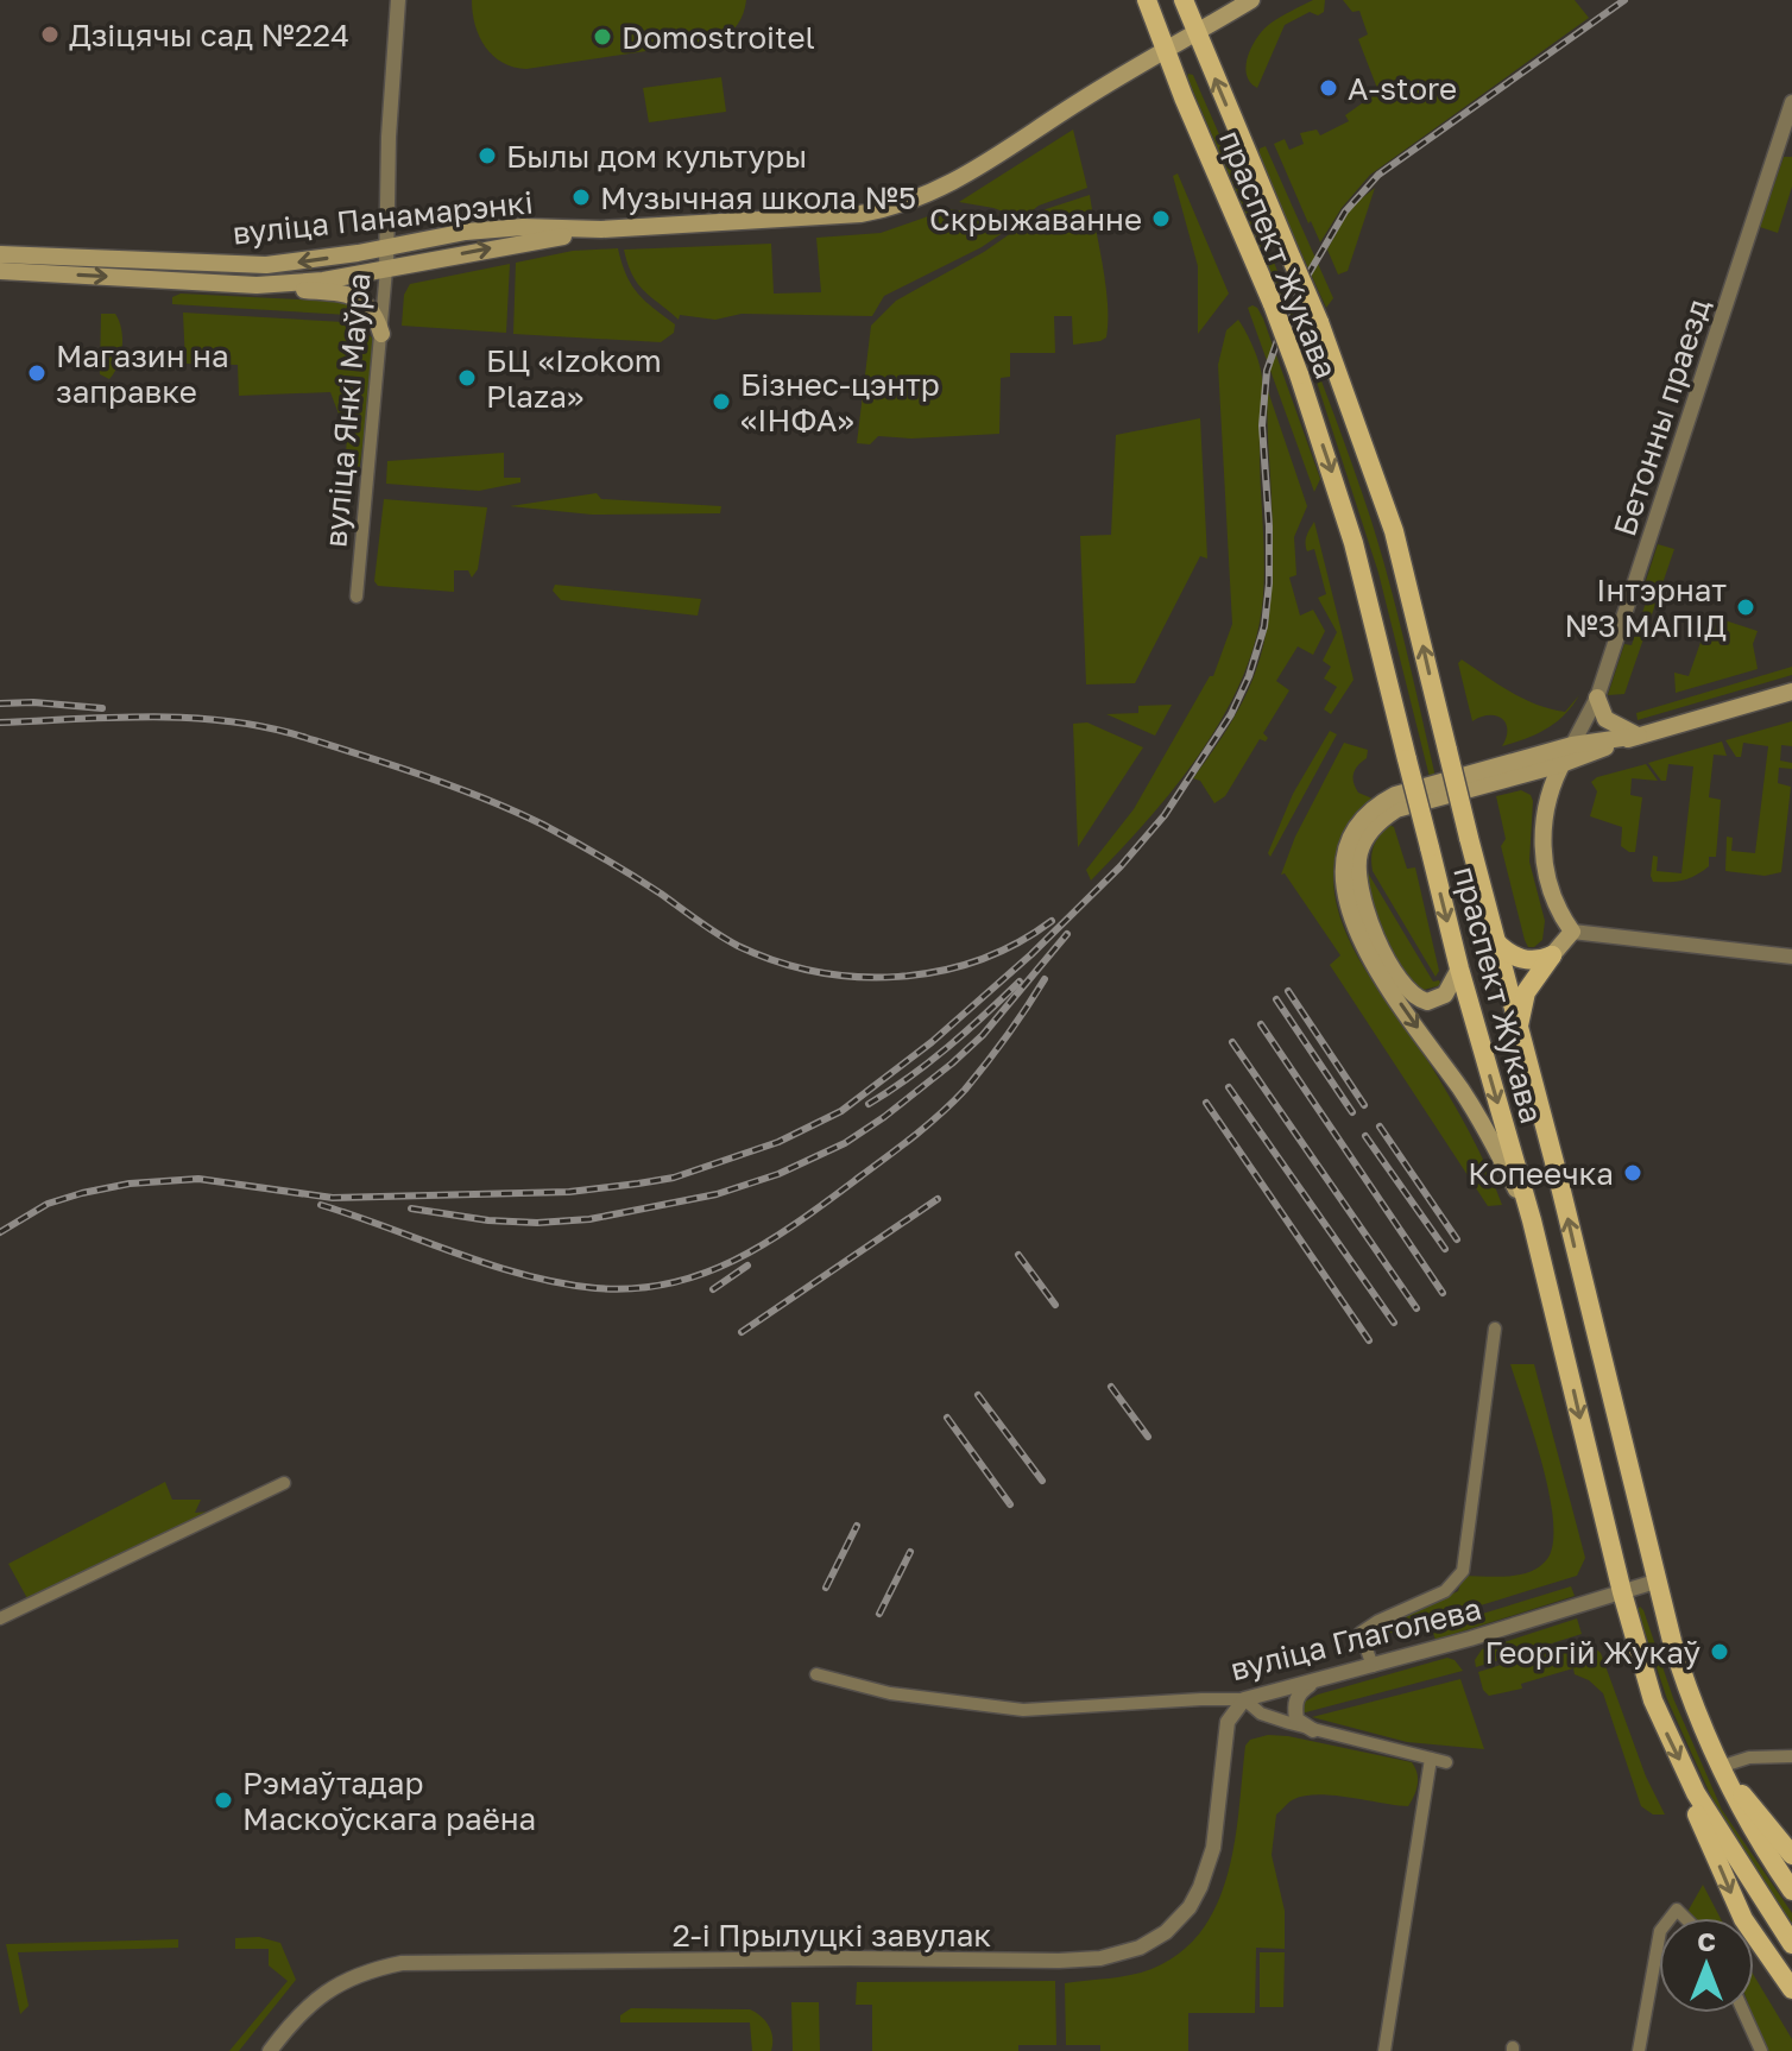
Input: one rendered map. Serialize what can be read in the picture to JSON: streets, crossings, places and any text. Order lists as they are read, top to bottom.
{
  "streets": {
    "main road": ["вуліца Панамарэнкі", "праспект Жукава"],
    "street": [
      "вуліца Янкі Маўра",
      "Бетонны праезд",
      "вуліца Глаголева",
      "2-і Прылуцкі завулак"
    ]
  },
  "crossings": [
    ["вуліца Панамарэнкі", "праспект Жукава"],
    ["вуліца Панамарэнкі", "вуліца Янкі Маўра"],
    ["праспект Жукава", "вуліца Глаголева"],
    ["вуліца Глаголева", "2-і Прылуцкі завулак"]
  ],
  "places": [
    "Дзіцячы сад №224",
    "Domostroitel",
    "А-store",
    "Былы дом культуры",
    "Музычная школа №5",
    "Скрыжаванне",
    "Магазин на заправке",
    "БЦ «Izokom Plaza»",
    "Бізнес-цэнтр «ІНФА»",
    "Інтэрнат №3 МАПІД",
    "Копеечка",
    "Георгій Жукаў",
    "Рэмаўтадар Маскоўскага раёна"
  ],
  "north": "top"
}
